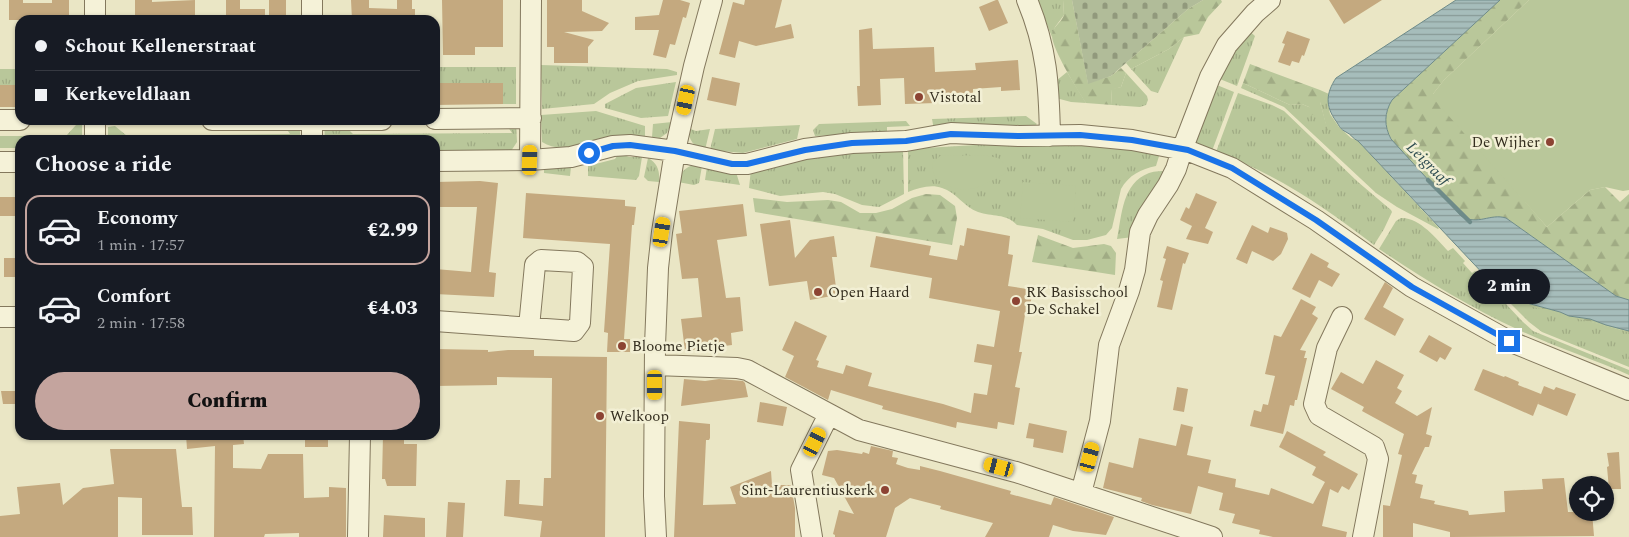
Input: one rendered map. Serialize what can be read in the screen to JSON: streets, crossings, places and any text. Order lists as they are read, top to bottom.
{
  "water": ["Leigraaf"],
  "places": [
    "Vistotal",
    "De Wijher",
    "Open Haard",
    "RK Basisschool De Schakel",
    "Bloome Pietje",
    "Welkoop",
    "Sint-Laurentiuskerk"
  ],
  "page": {
    "banner": ["Schout Kellenerstraat", "Kerkeveldlaan"],
    "heading": "Choose a ride",
    "list": [
      {
        "name": "Economy",
        "note": "1 min · 17:57",
        "value": "€2.99"
      },
      {
        "name": "Comfort",
        "note": "2 min · 17:58",
        "value": "€4.03"
      }
    ],
    "bubble": "2 min",
    "buttons": "Confirm"
  }
}
